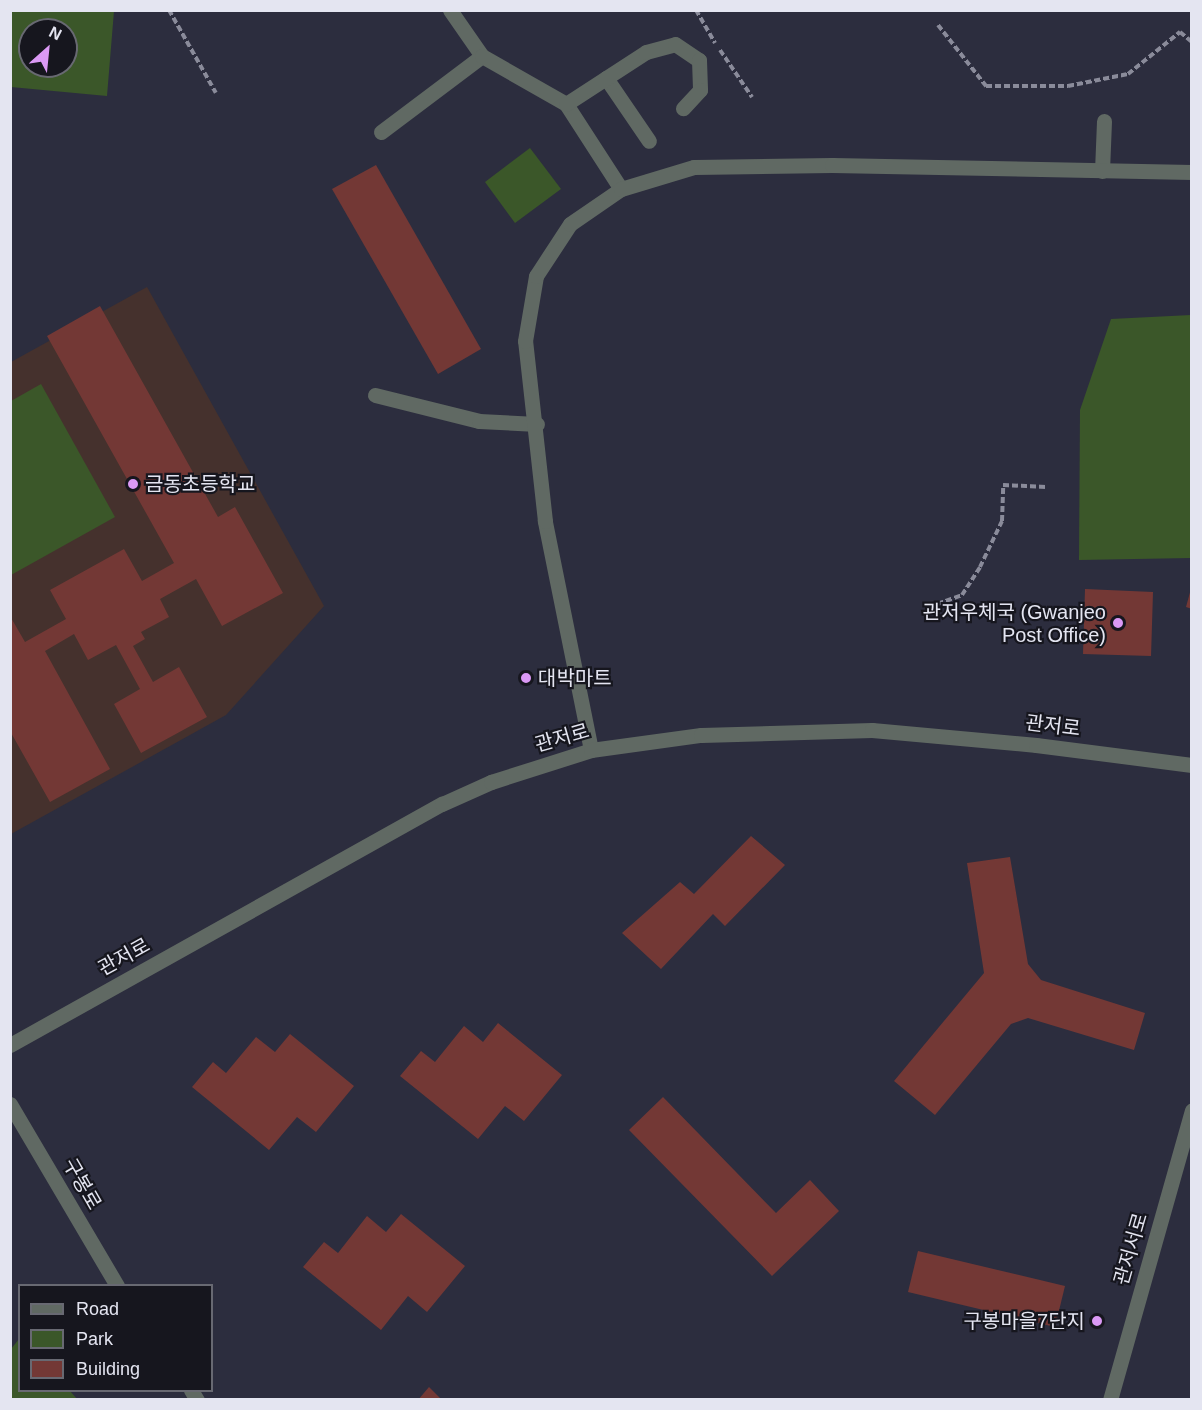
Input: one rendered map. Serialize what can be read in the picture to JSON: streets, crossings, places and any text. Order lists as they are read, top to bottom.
{
  "streets": {
    "street": ["관저로", "구봉로", "관저서로"]
  },
  "places": [
    "금동초등학교",
    "관저우체국 (Gwanjeo Post Office)",
    "대박마트",
    "구봉마을7단지"
  ],
  "legend": ["Road", "Park", "Building"],
  "north": "top right"
}
